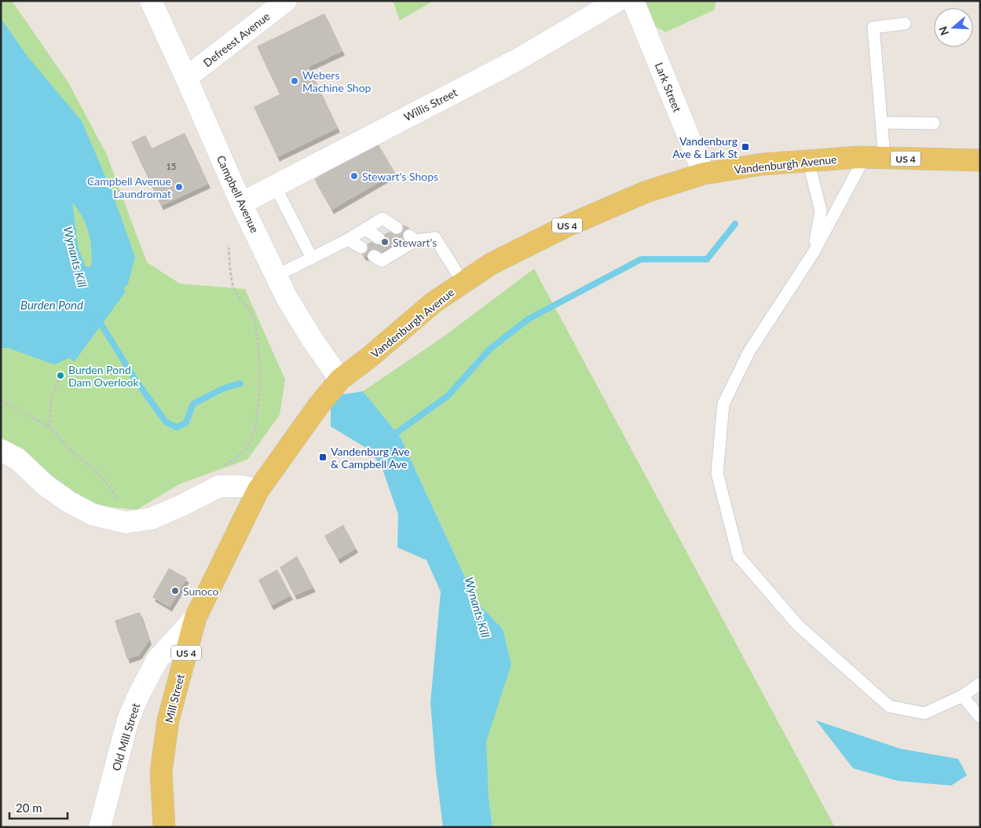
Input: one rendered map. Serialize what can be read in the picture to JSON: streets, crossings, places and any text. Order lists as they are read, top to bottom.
{
  "streets": {
    "main road": ["US 4", "Vandenburgh Avenue", "Mill Street"],
    "street": [
      "Defreest Avenue",
      "Lark Street",
      "Willis Street",
      "Campbell Avenue",
      "Old Mill Street"
    ]
  },
  "crossings": [
    ["Defreest Avenue", "Campbell Avenue"],
    ["Lark Street", "Vandenburgh Avenue"],
    ["Willis Street", "Campbell Avenue"],
    ["Vandenburgh Avenue", "Campbell Avenue"],
    ["Vandenburgh Avenue", "Mill Street"],
    ["Mill Street", "Old Mill Street"]
  ],
  "water": ["Wynants Kill", "Burden Pond"],
  "places": {
    "other": [
      "Webers Machine Shop",
      "Stewart's Shops",
      "Campbell Avenue Laundromat",
      "Stewart's",
      "Burden Pond Dam Overlook",
      "Sunoco"
    ],
    "transit": ["Vandenburg Ave & Lark St", "Vandenburg Ave & Campbell Ave"]
  },
  "house_numbers": ["15"],
  "scale_bar": "20 m",
  "north": "left"
}
